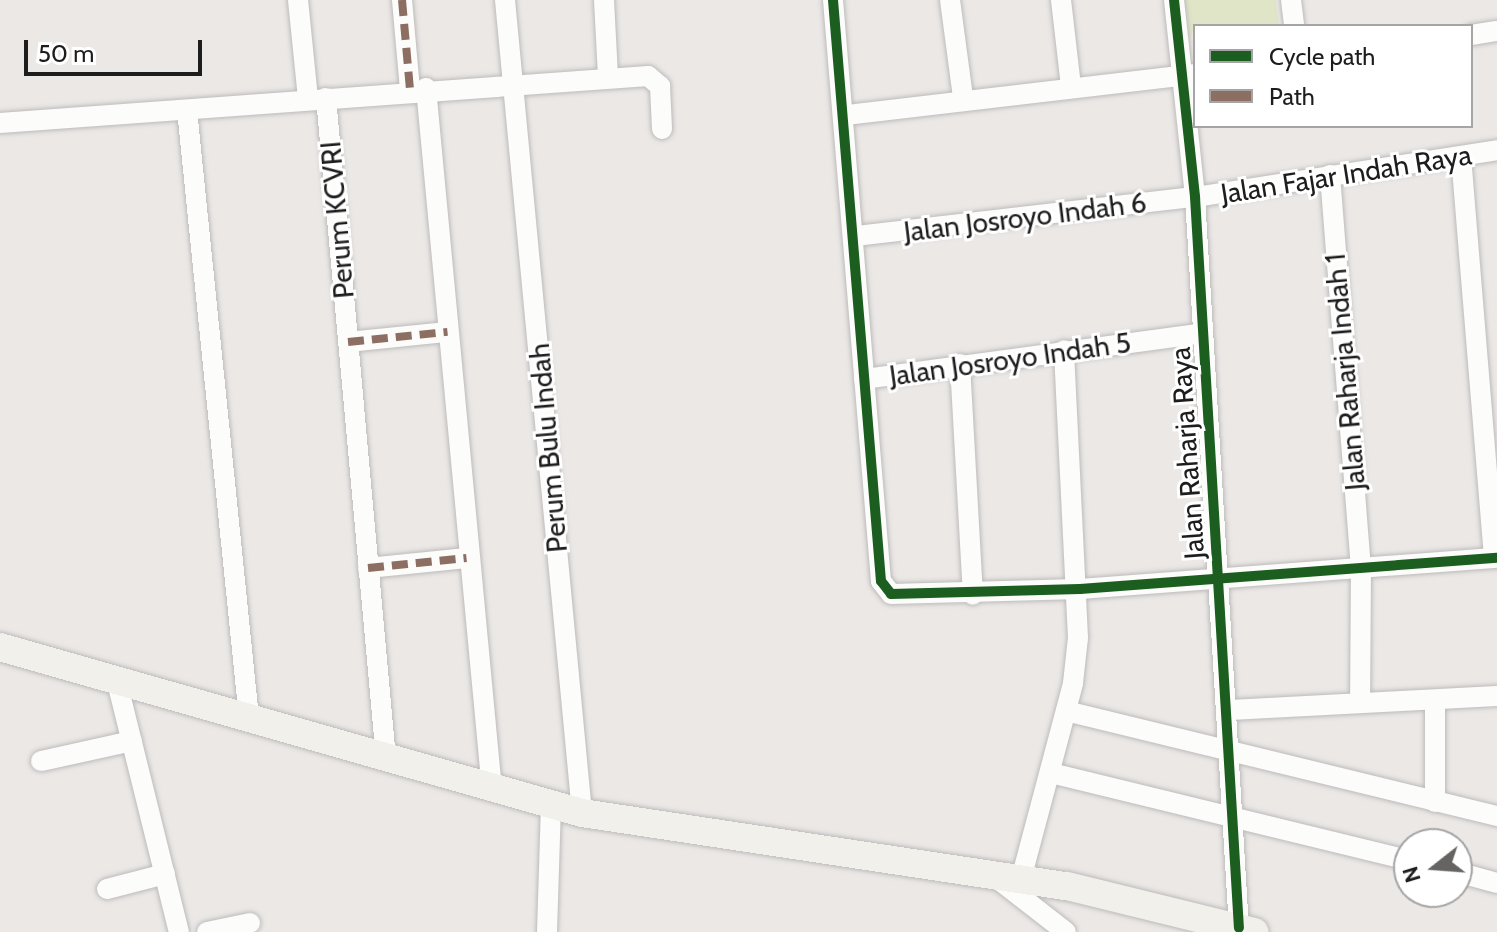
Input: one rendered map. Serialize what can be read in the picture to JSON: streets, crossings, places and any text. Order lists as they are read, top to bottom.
{
  "streets": {
    "street": [
      "Jalan Fajar Indah Raya",
      "Jalan Josroyo Indah 6",
      "Perum KCVRI",
      "Jalan Josroyo Indah 5",
      "Jalan Raharja Indah 1",
      "Perum Bulu Indah",
      "Jalan Raharja Raya"
    ]
  },
  "crossings": [
    ["Jalan Fajar Indah Raya", "Jalan Josroyo Indah 6"],
    ["Jalan Fajar Indah Raya", "Jalan Raharja Indah 1"],
    ["Jalan Fajar Indah Raya", "Jalan Raharja Raya"],
    ["Jalan Josroyo Indah 6", "Jalan Raharja Raya"],
    ["Jalan Josroyo Indah 5", "Jalan Raharja Raya"]
  ],
  "legend": ["Cycle path", "Path"],
  "scale_bar": "50 m",
  "north": "left"
}
